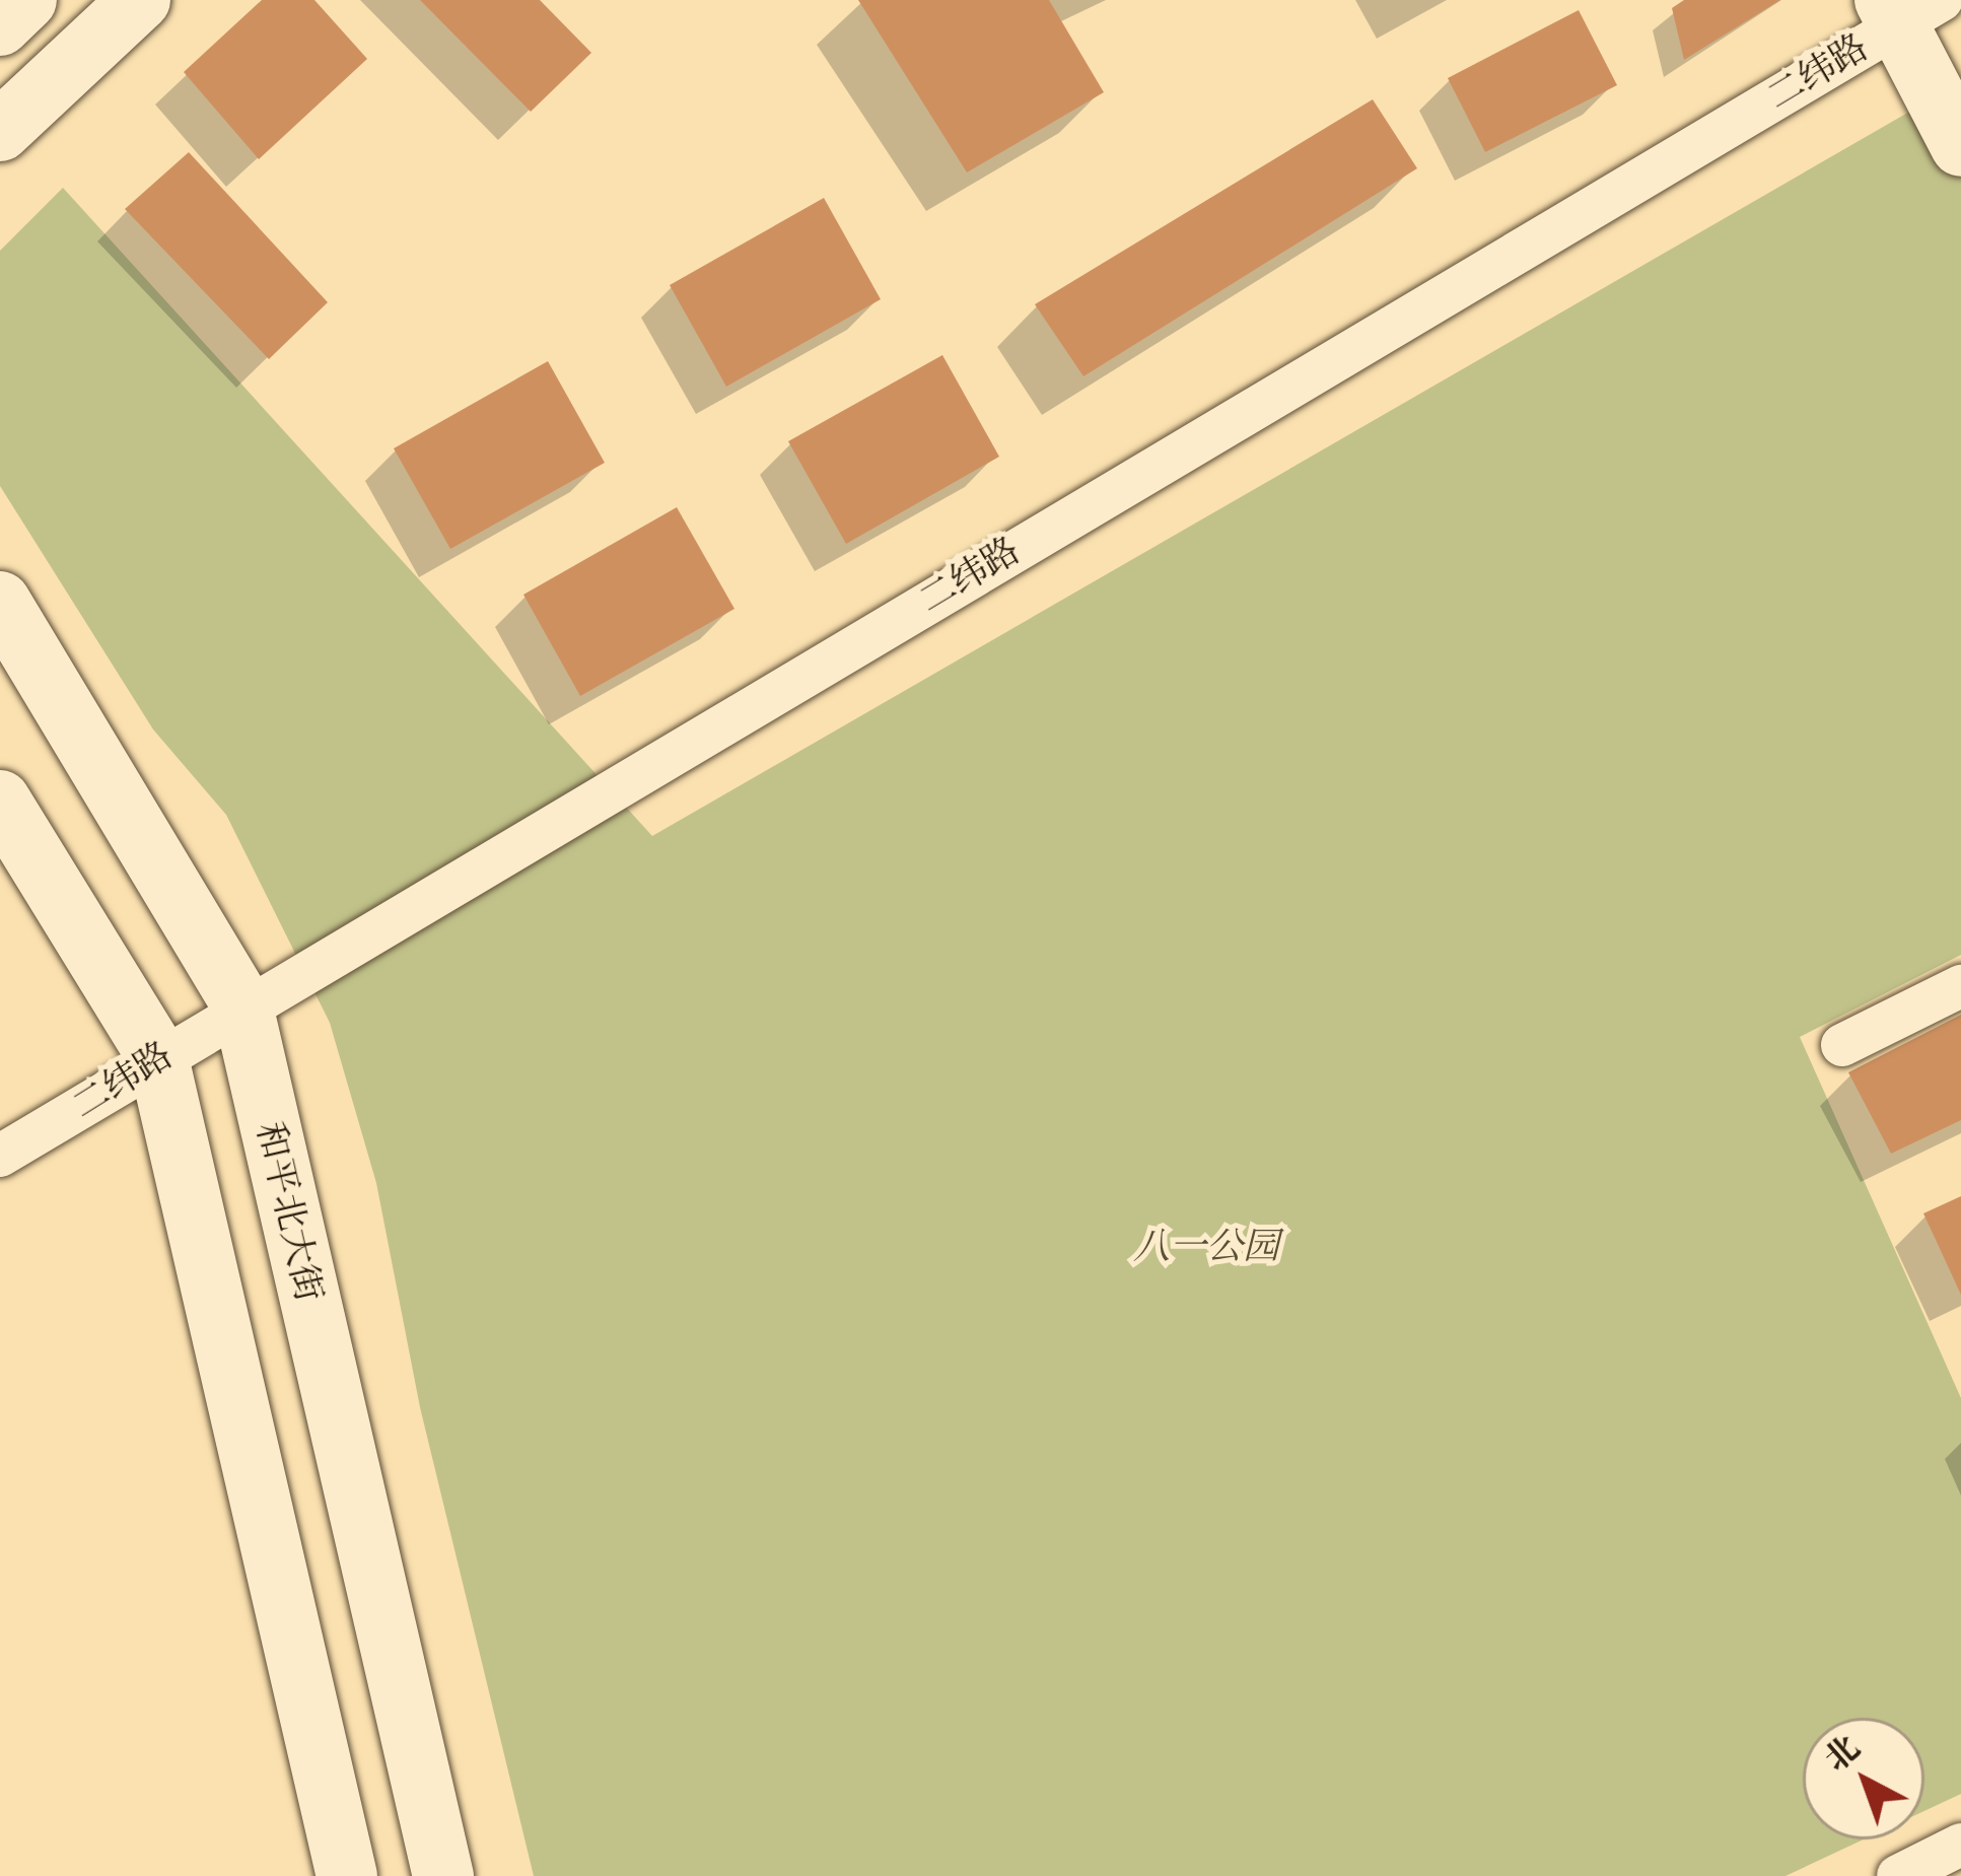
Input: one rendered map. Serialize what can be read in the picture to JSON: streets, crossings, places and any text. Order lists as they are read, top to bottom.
{
  "streets": {
    "main road": ["和平北大街"],
    "street": ["二纬路"]
  },
  "crossings": [
    ["二纬路", "和平北大街"]
  ],
  "parks": ["八一公园"],
  "north": "top left"
}
